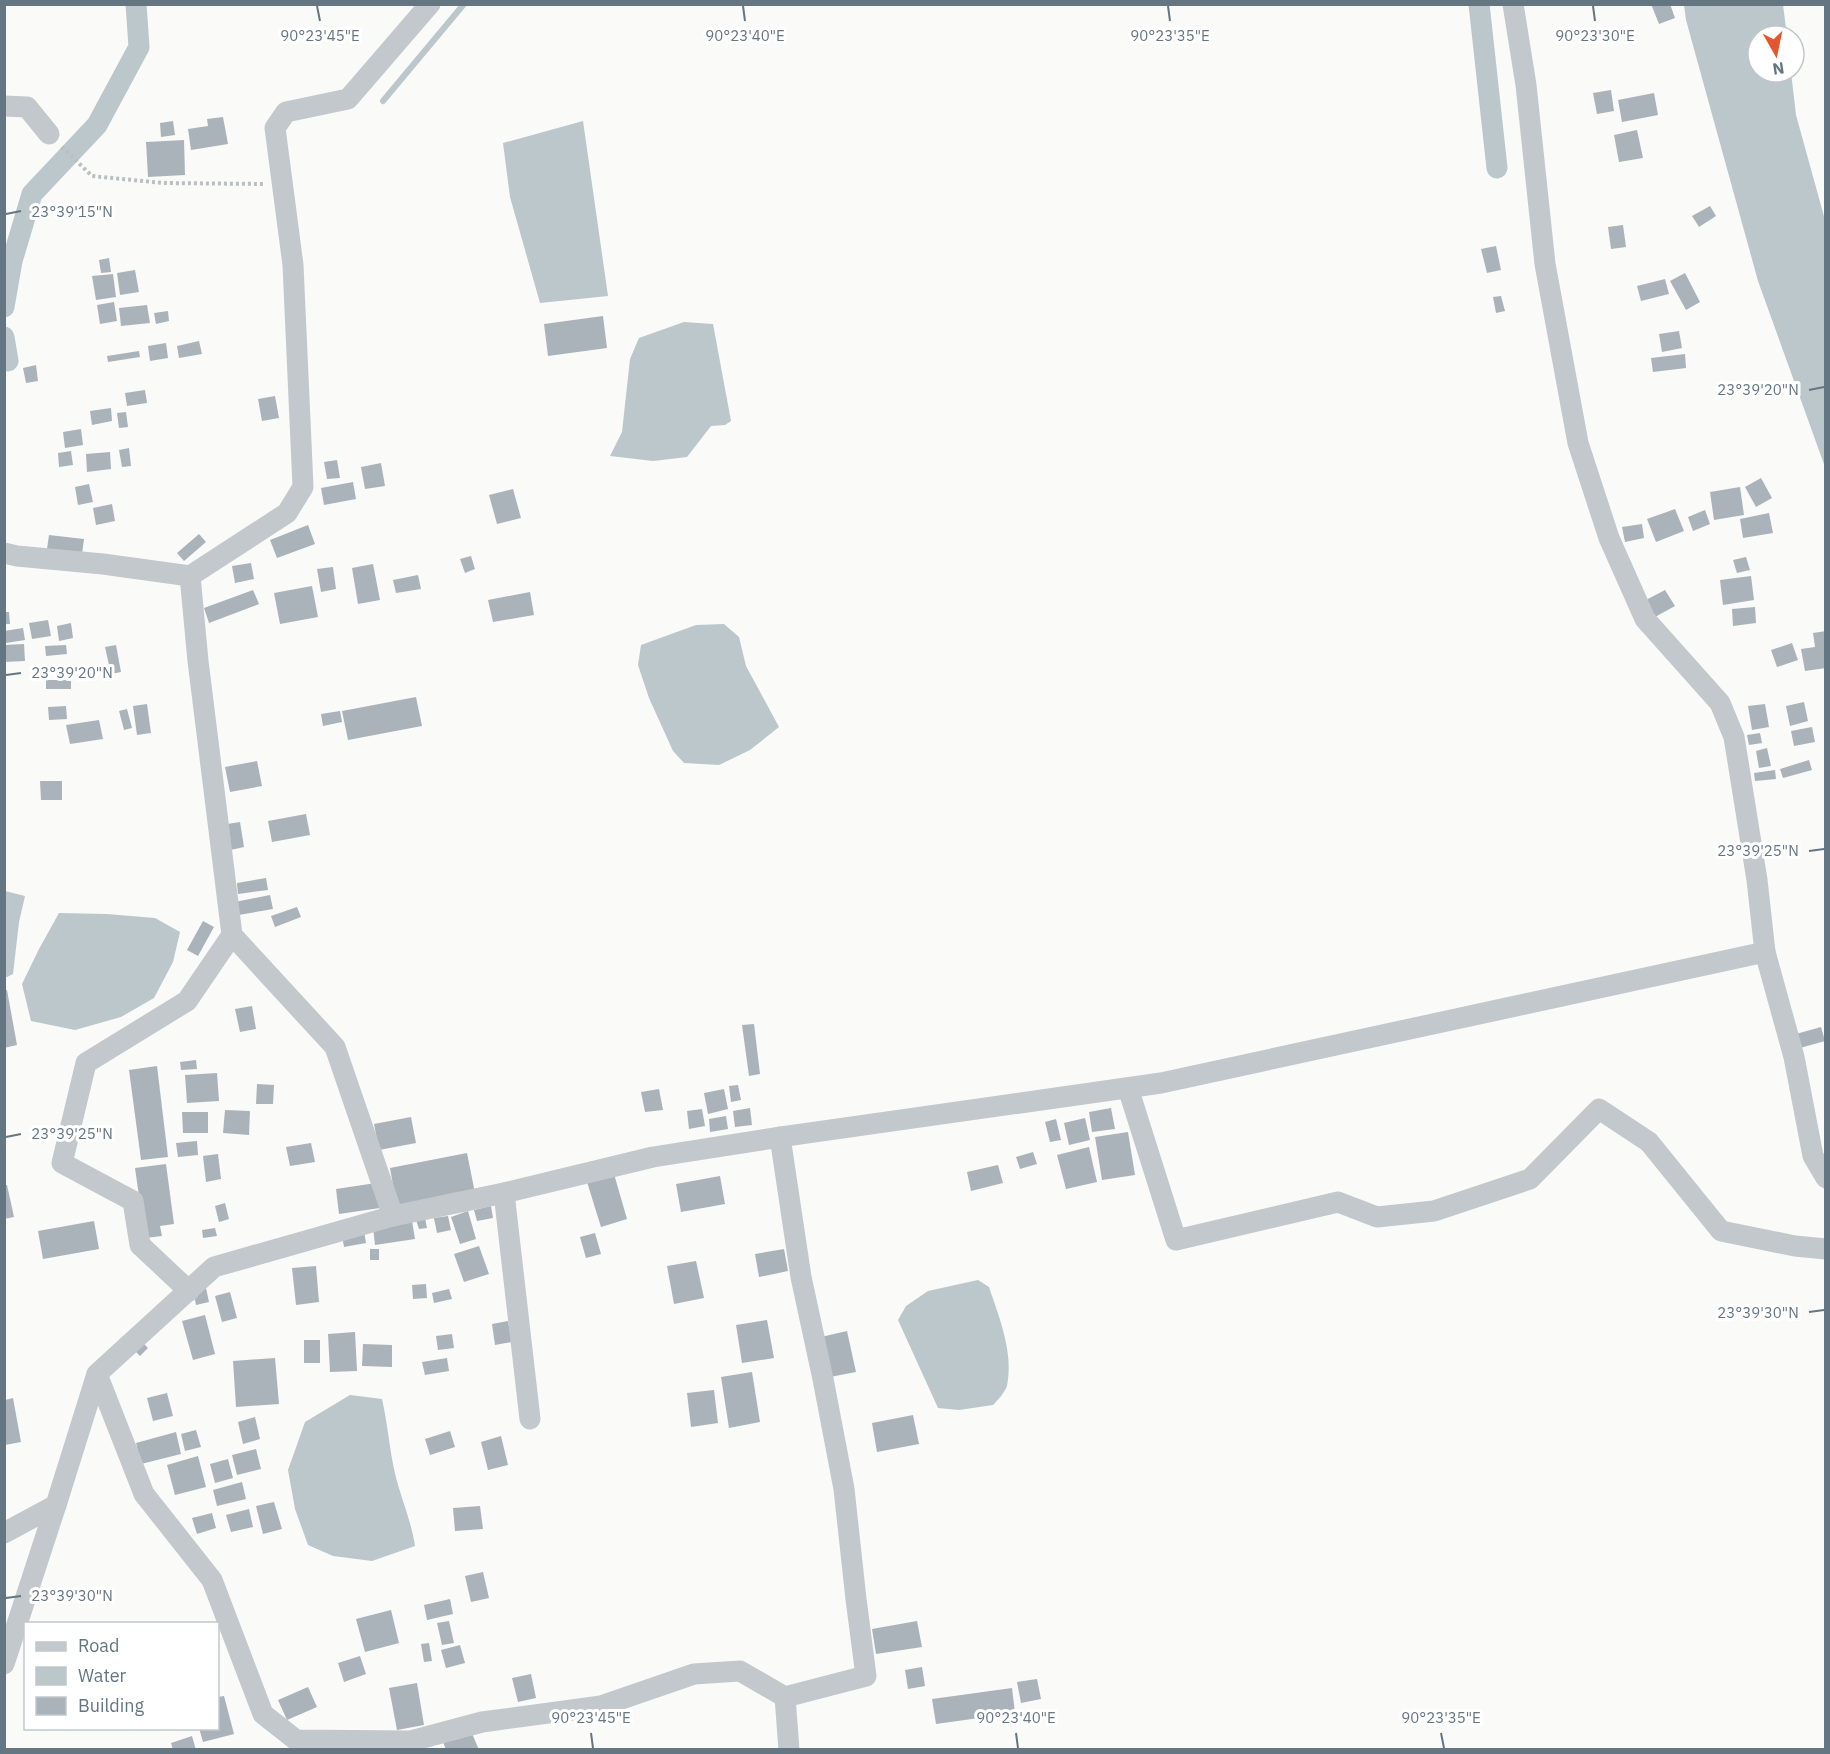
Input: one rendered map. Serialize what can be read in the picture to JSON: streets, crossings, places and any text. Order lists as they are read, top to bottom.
{
  "legend": ["Road", "Water", "Building"],
  "north": "bottom",
  "coordinates": [
    "90°23'45\"E",
    "90°23'40\"E",
    "90°23'35\"E",
    "90°23'30\"E",
    "23°39'15\"N",
    "23°39'20\"N",
    "23°39'25\"N",
    "23°39'30\"N"
  ]
}
